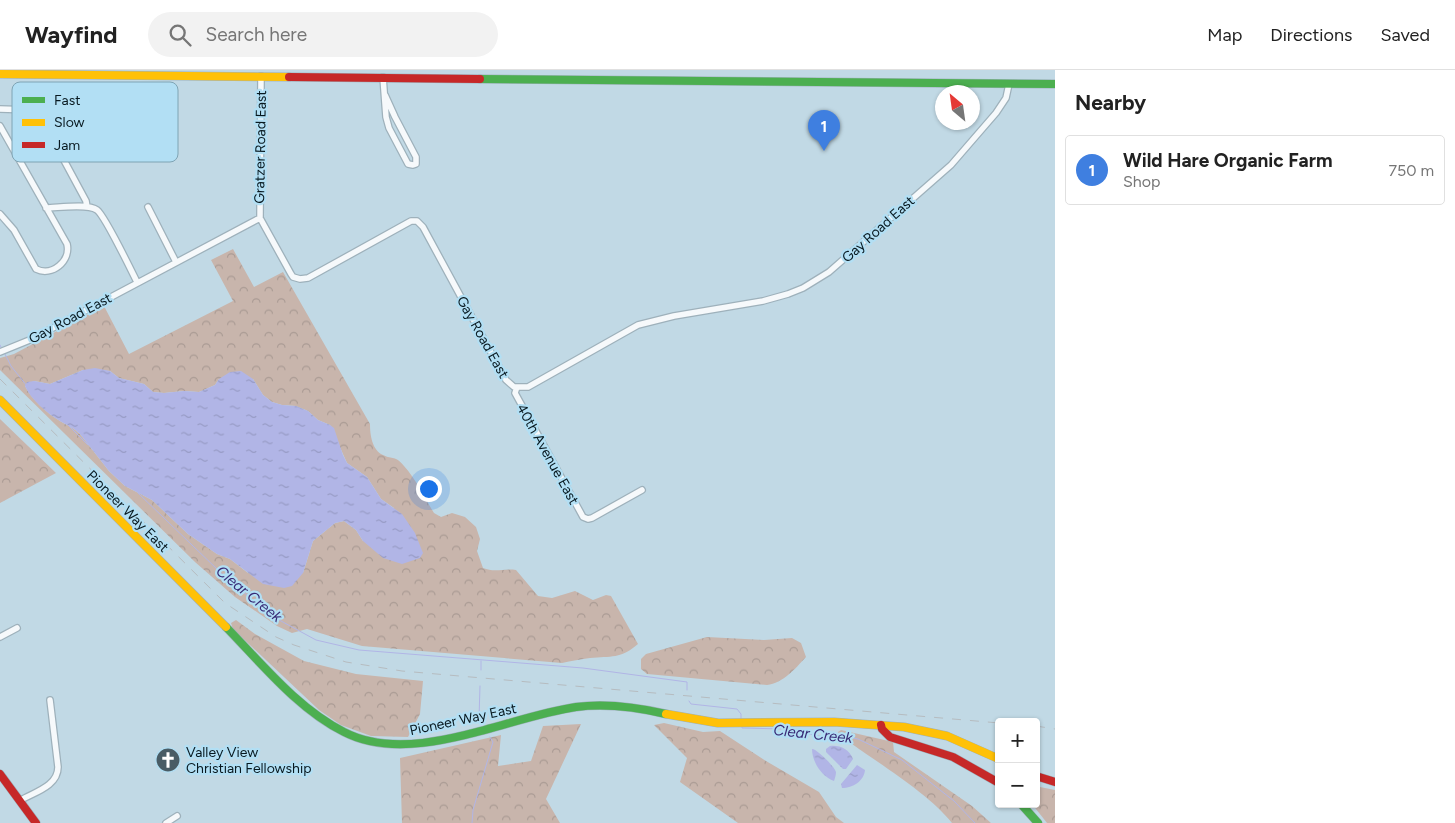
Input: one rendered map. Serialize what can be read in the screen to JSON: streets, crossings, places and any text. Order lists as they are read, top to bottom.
{
  "streets": {
    "main road": ["Pioneer Way East"],
    "street": ["Gratzer Road East", "Gay Road East", "40th Avenue East"]
  },
  "crossings": [
    ["Gratzer Road East", "Gay Road East"],
    ["Gay Road East", "40th Avenue East"]
  ],
  "water": ["Clear Creek"],
  "places": {
    "church": ["Valley View Christian Fellowship"]
  },
  "legend": ["Fast", "Slow", "Jam"],
  "north": "top left",
  "page": {
    "header": "Wayfind",
    "search": "Search here",
    "nav": ["Map", "Directions", "Saved"],
    "heading": "Nearby",
    "pins": "1",
    "list": [
      {
        "mark": "1",
        "name": "Wild Hare Organic Farm",
        "note": "Shop",
        "value": "750 m"
      }
    ],
    "map_buttons": ["+", "−"]
  }
}
